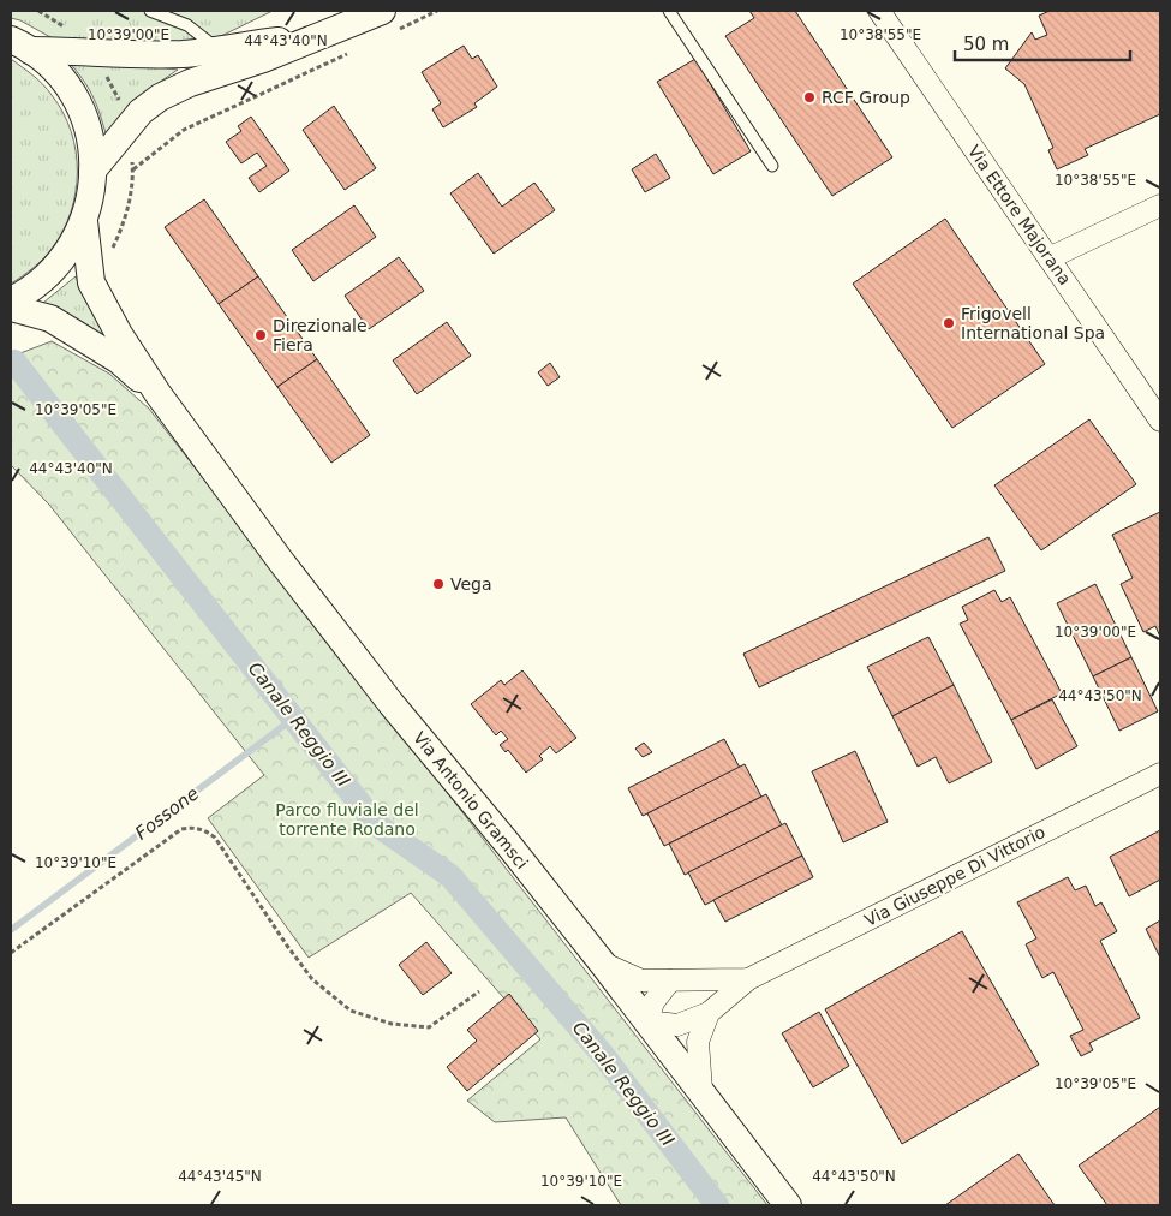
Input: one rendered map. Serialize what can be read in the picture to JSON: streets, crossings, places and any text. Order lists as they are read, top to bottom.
{
  "streets": {
    "street": ["Via Ettore Majorana", "Via Antonio Gramsci", "Via Giuseppe Di Vittorio"]
  },
  "crossings": [
    ["Via Antonio Gramsci", "Via Giuseppe Di Vittorio"]
  ],
  "water": ["Canale Reggio III", "Fossone"],
  "parks": ["Parco fluviale del torrente Rodano"],
  "places": [
    "RCF Group",
    "Frigovell International Spa",
    "Direzionale Fiera",
    "Vega"
  ],
  "scale_bar": "50 m",
  "coordinates": [
    "10°39'00\"E",
    "10°38'55\"E",
    "44°43'40\"N",
    "10°39'05\"E",
    "44°43'50\"N",
    "10°39'10\"E",
    "44°43'45\"N"
  ]
}
